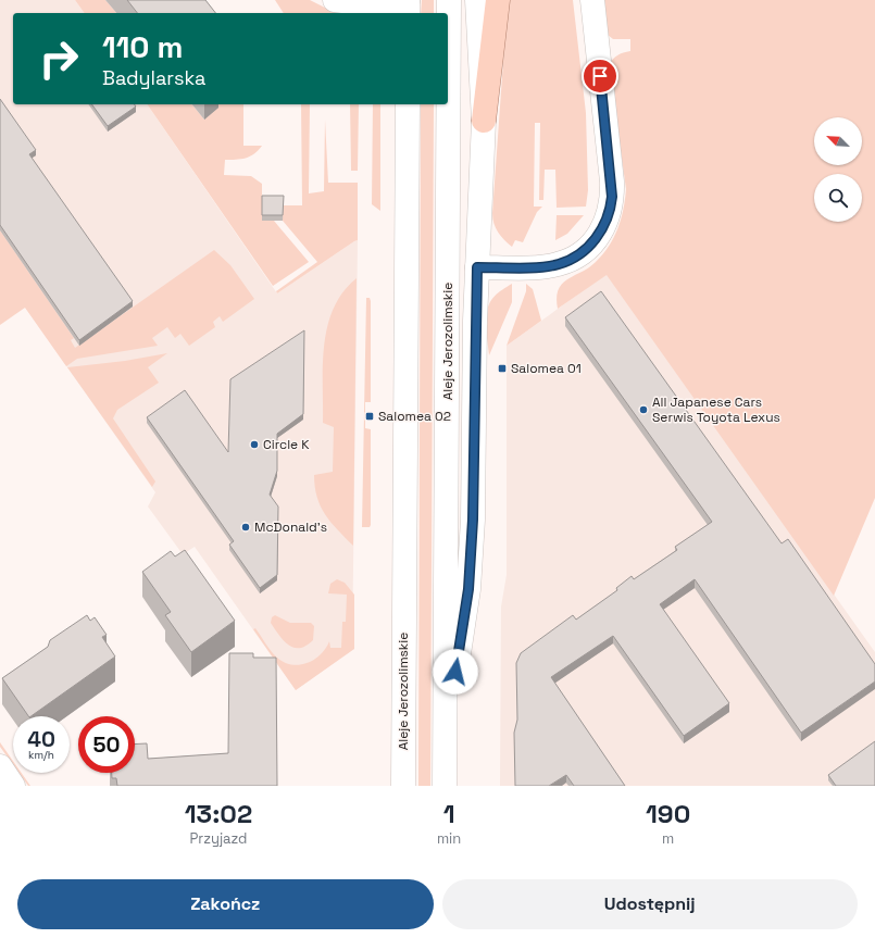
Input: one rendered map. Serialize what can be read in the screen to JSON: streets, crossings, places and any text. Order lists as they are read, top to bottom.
{
  "streets": {
    "main road": ["Aleje Jerozolimskie"]
  },
  "places": {
    "transit": ["Salomea 01", "Salomea 02"],
    "other": ["All Japanese Cars Serwis Toyota Lexus", "Circle K", "McDonald's"]
  },
  "north": "top left",
  "page": {
    "turn": ["110 m", "Badylarska"],
    "speed": "40 km/h",
    "limit": "50",
    "eta": [
      "13:02",
      "Przyjazd",
      "1",
      "min",
      "190",
      "m"
    ],
    "buttons": ["Zakończ", "Udostępnij"]
  }
}
